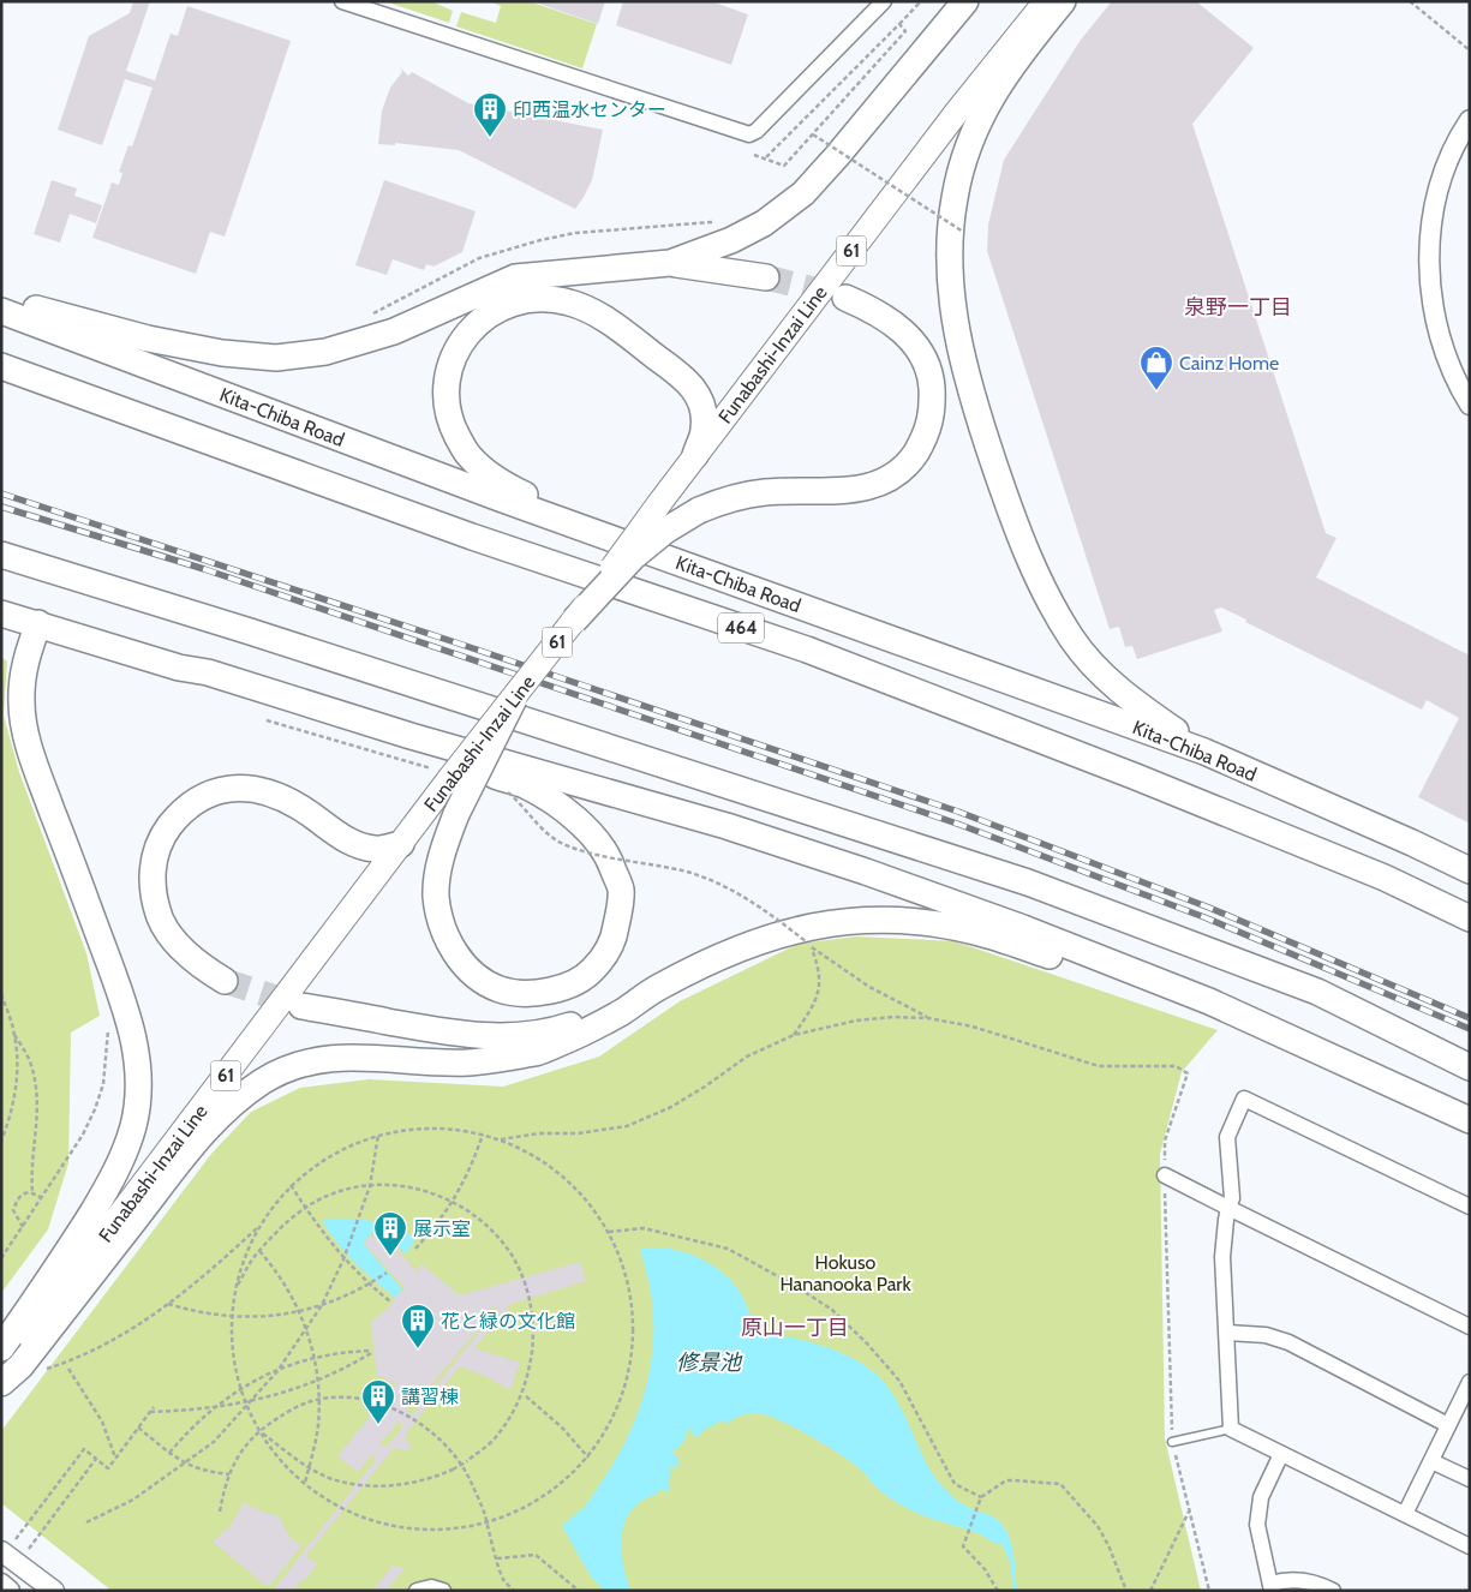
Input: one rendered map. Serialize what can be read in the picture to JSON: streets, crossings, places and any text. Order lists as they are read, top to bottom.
{
  "streets": {
    "highway": ["Kita-Chiba Road", "464"],
    "main road": ["61", "Funabashi-Inzai Line"]
  },
  "districts": ["泉野一丁目", "原山一丁目"],
  "water": ["修景池"],
  "parks": ["Hokuso Hananooka Park"],
  "places": {
    "building": [
      "印西温水センター",
      "展示室",
      "花と緑の文化館",
      "講習棟"
    ],
    "shop": ["Cainz Home"]
  }
}
